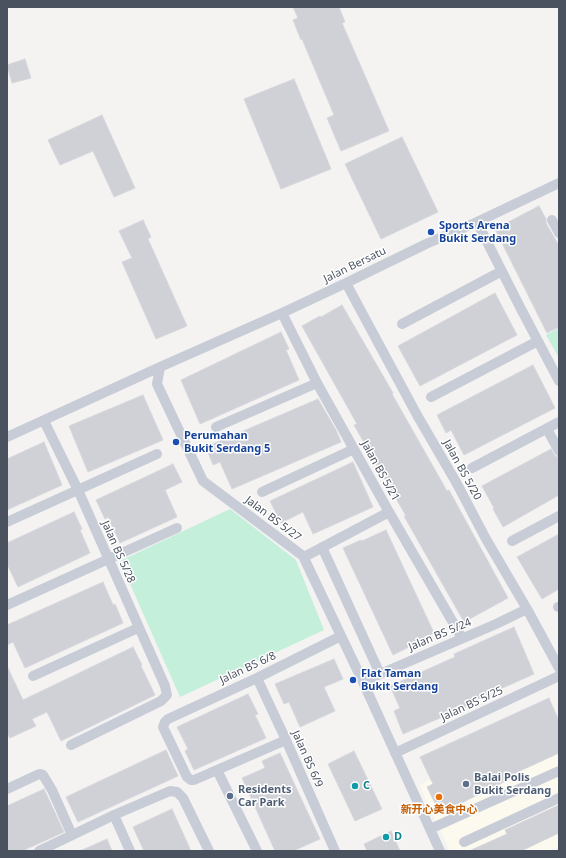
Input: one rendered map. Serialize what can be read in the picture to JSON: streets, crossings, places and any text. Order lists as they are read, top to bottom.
{
  "streets": {
    "street": [
      "Jalan Bersatu",
      "Jalan BS 5/20",
      "Jalan BS 5/21",
      "Jalan BS 5/27",
      "Jalan BS 5/28",
      "Jalan BS 5/24",
      "Jalan BS 6/8",
      "Jalan BS 5/25",
      "Jalan BS 6/9"
    ]
  },
  "crossings": [
    ["Jalan Bersatu", "Jalan BS 5/20"],
    ["Jalan Bersatu", "Jalan BS 5/21"],
    ["Jalan Bersatu", "Jalan BS 5/27"],
    ["Jalan BS 5/20", "Jalan BS 5/24"],
    ["Jalan BS 5/21", "Jalan BS 5/24"],
    ["Jalan BS 5/27", "Jalan BS 5/24"],
    ["Jalan BS 5/27", "Jalan BS 6/8"],
    ["Jalan BS 5/27", "Jalan BS 5/25"],
    ["Jalan BS 6/8", "Jalan BS 6/9"]
  ],
  "places": [
    "Sports Arena Bukit Serdang",
    "Perumahan Bukit Serdang 5",
    "Flat Taman Bukit Serdang",
    "Balai Polis Bukit Serdang",
    "C",
    "Residents Car Park",
    "新开心美食中心",
    "D"
  ]
}
